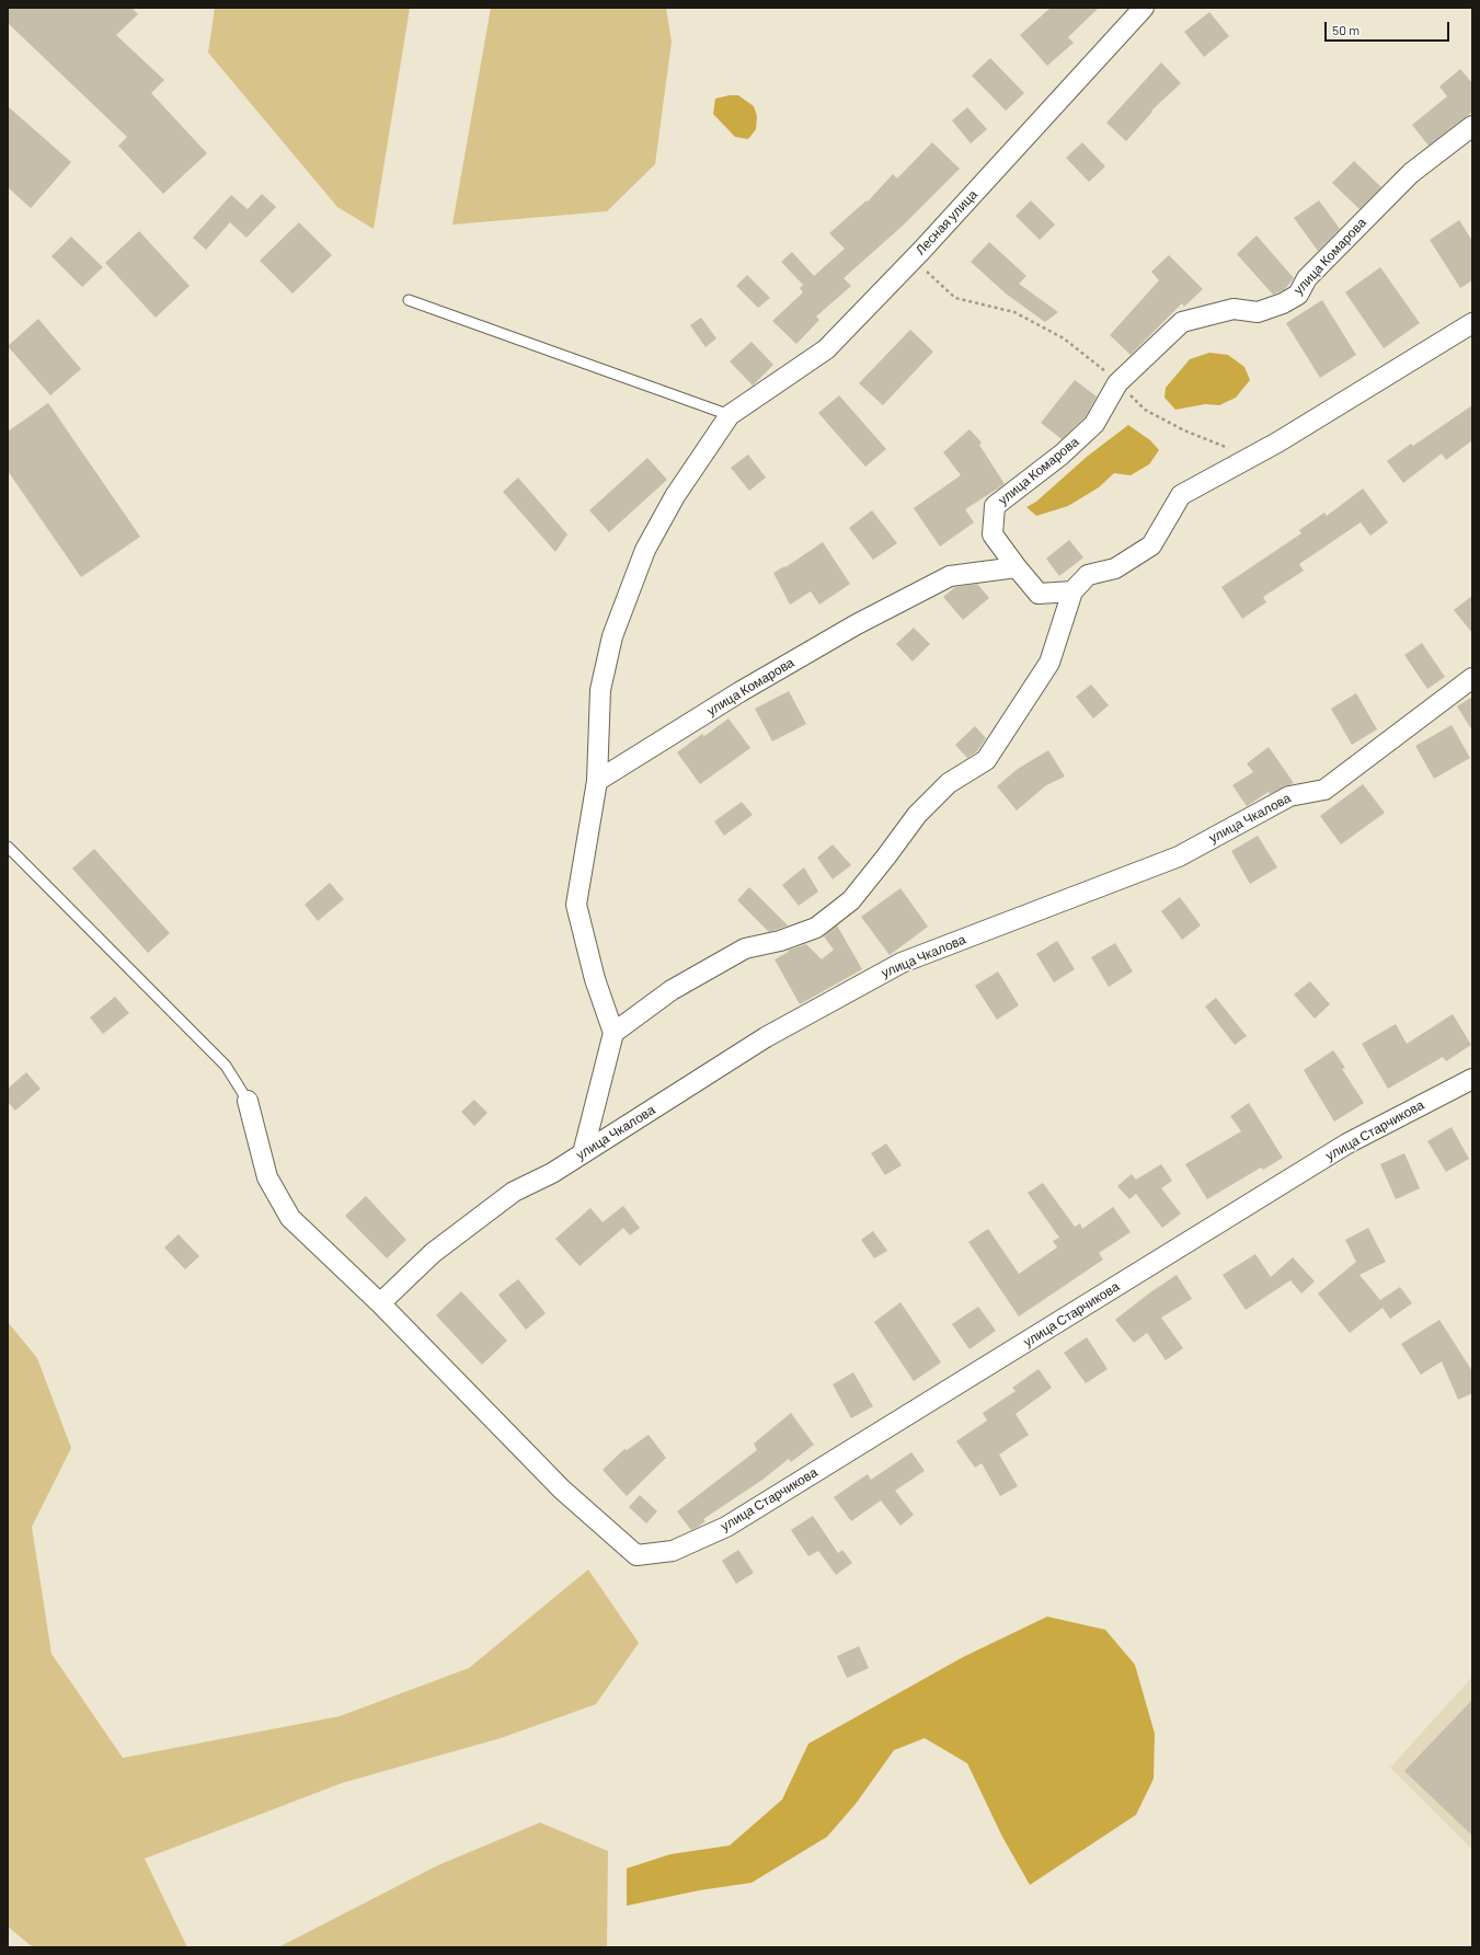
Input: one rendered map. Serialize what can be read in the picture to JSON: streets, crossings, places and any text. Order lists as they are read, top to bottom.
{
  "streets": {
    "street": [
      "Лесная улица",
      "улица Комарова",
      "улица Чкалова",
      "улица Старчикова"
    ]
  },
  "crossings": [
    ["улица Чкалова", "улица Старчикова"]
  ],
  "scale_bar": "50 m"
}
